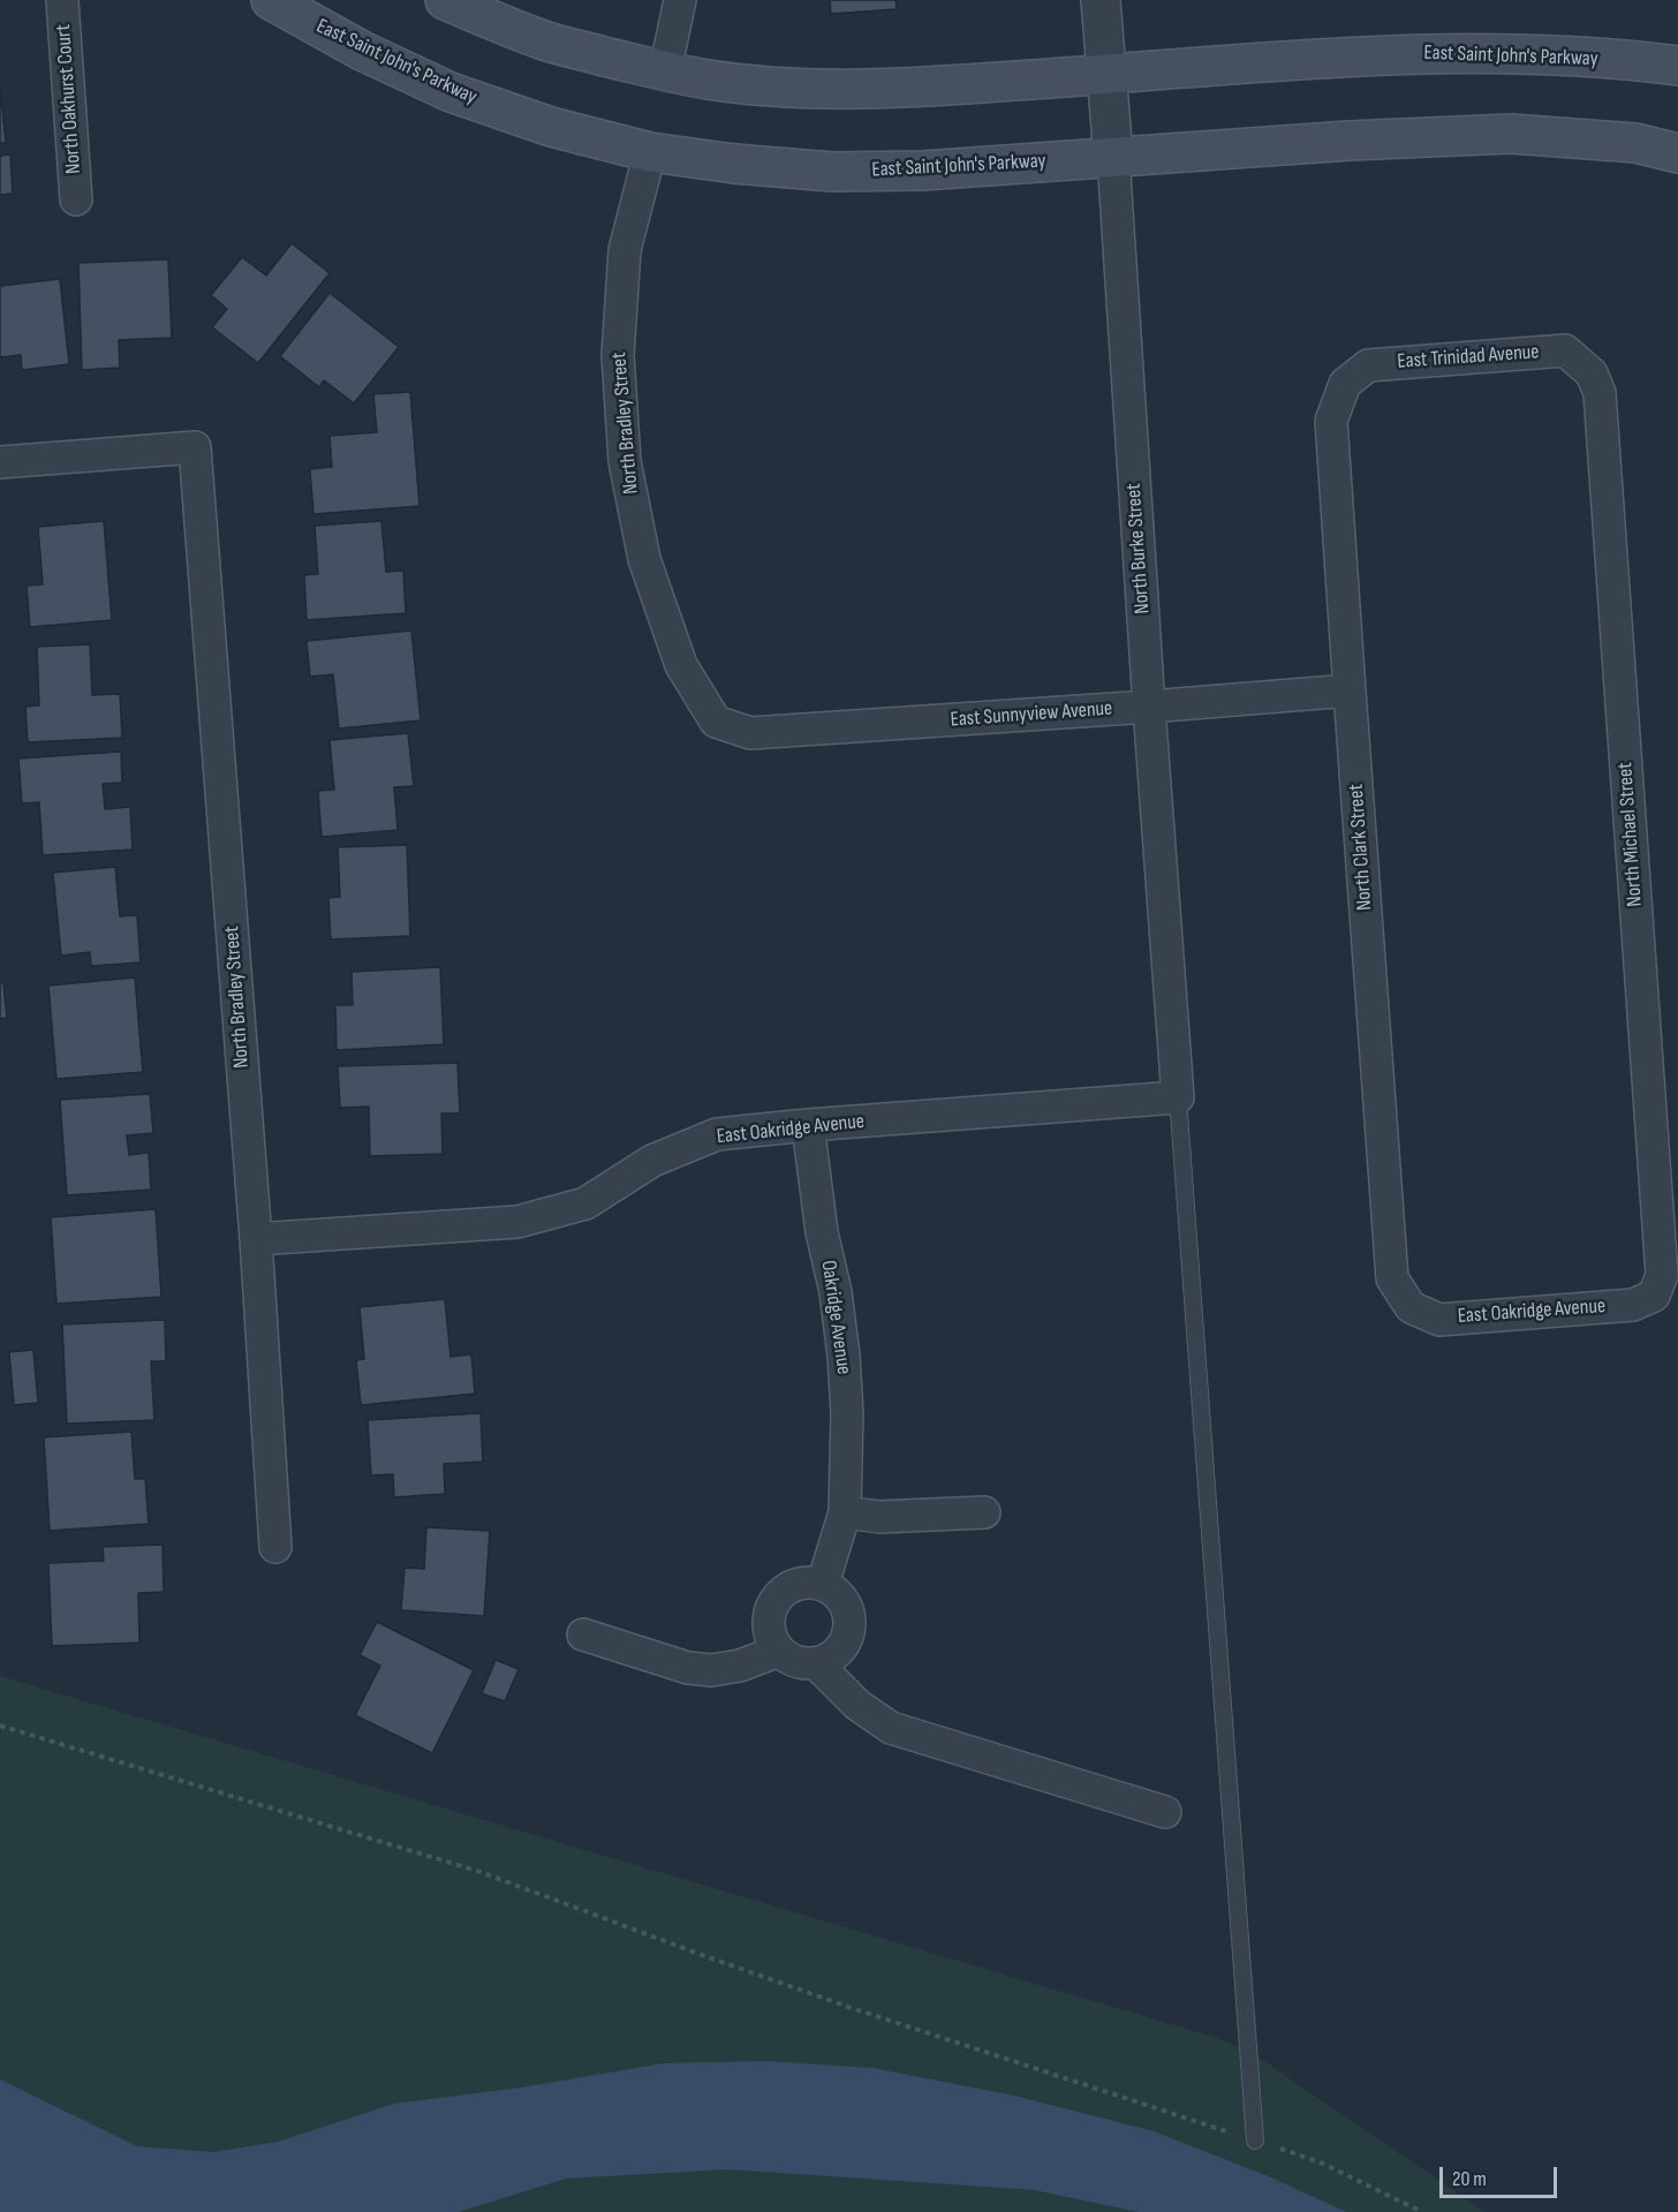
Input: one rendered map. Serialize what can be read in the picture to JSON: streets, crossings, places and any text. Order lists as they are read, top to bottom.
{
  "streets": {
    "main road": ["East Saint John's Parkway"],
    "street": [
      "North Oakhurst Court",
      "East Trinidad Avenue",
      "North Bradley Street",
      "North Burke Street",
      "East Sunnyview Avenue",
      "North Michael Street",
      "North Clark Street",
      "East Oakridge Avenue",
      "Oakridge Avenue"
    ]
  },
  "crossings": [
    ["East Saint John's Parkway", "North Bradley Street"],
    ["East Saint John's Parkway", "North Burke Street"],
    ["East Trinidad Avenue", "North Michael Street"],
    ["East Trinidad Avenue", "North Clark Street"],
    ["North Bradley Street", "East Sunnyview Avenue"],
    ["North Bradley Street", "East Oakridge Avenue"],
    ["North Burke Street", "East Sunnyview Avenue"],
    ["North Burke Street", "East Oakridge Avenue"],
    ["East Sunnyview Avenue", "North Clark Street"],
    ["North Michael Street", "East Oakridge Avenue"],
    ["North Clark Street", "East Oakridge Avenue"],
    ["East Oakridge Avenue", "Oakridge Avenue"]
  ],
  "scale_bar": "20 m"
}
